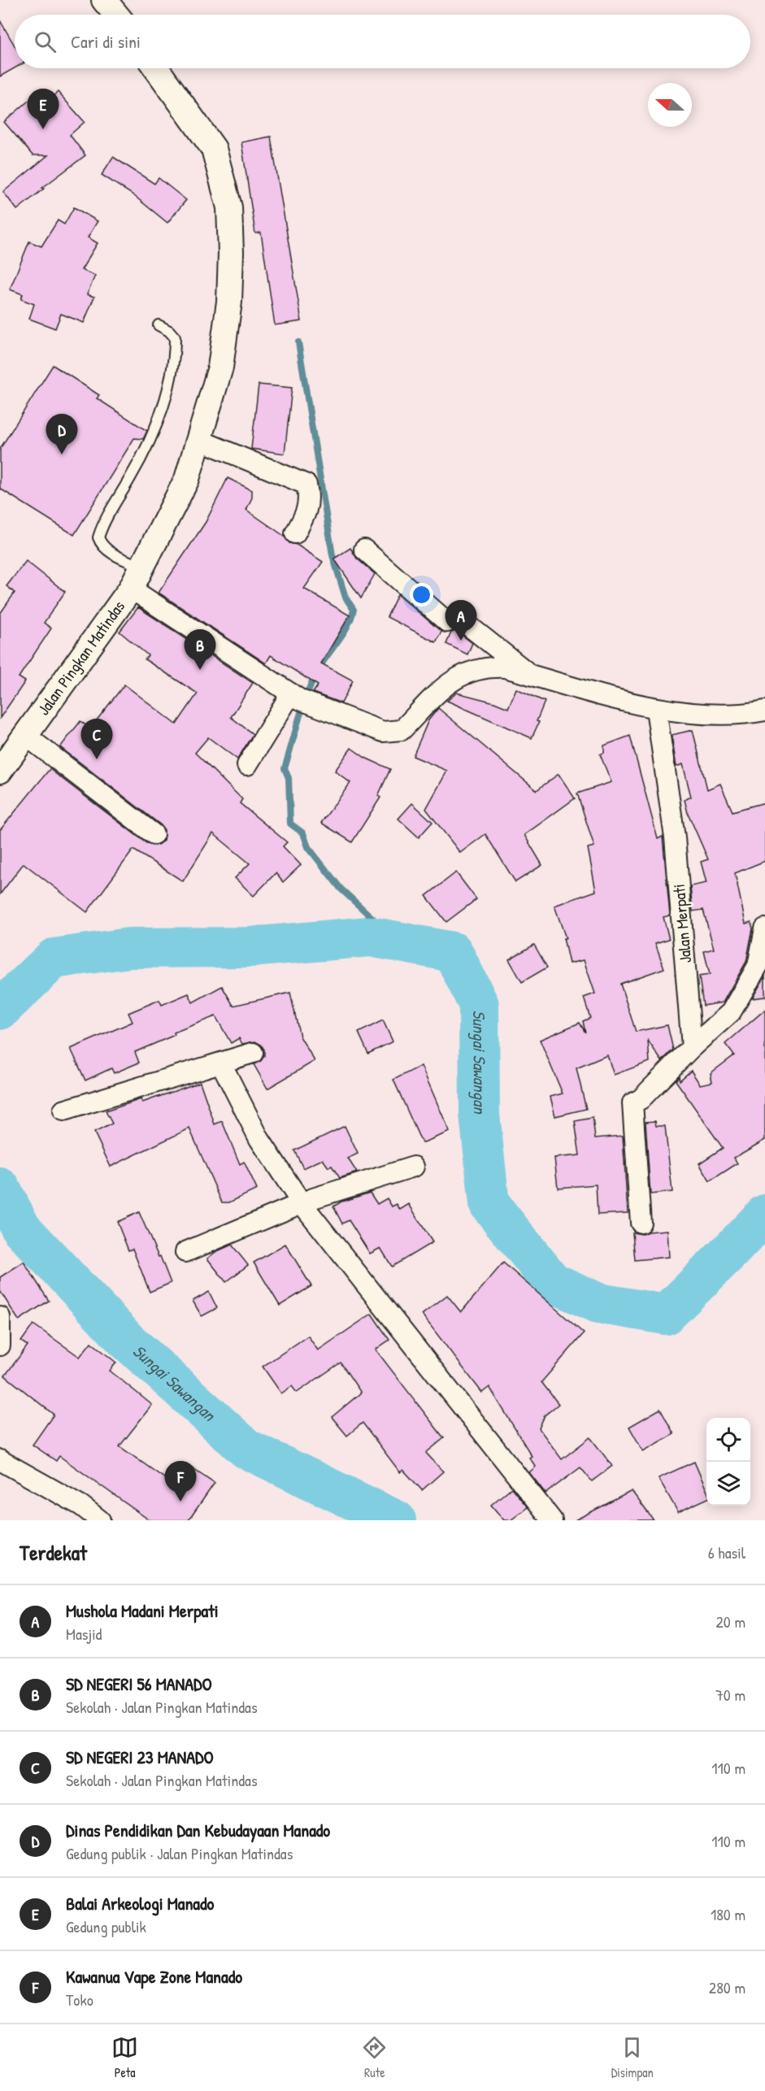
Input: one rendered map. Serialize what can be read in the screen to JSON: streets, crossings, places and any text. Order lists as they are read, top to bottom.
{
  "streets": {
    "street": ["Jalan Pingkan Matindas", "Jalan Merpati"]
  },
  "water": ["Sungai Sawangan"],
  "north": "left",
  "page": {
    "search": "Cari di sini",
    "pins": [
      "E",
      "D",
      "A",
      "B",
      "C",
      "F"
    ],
    "heading": ["Terdekat", "6 hasil"],
    "list": [
      {
        "mark": "A",
        "name": "Mushola Madani Merpati",
        "note": "Masjid",
        "value": "20 m"
      },
      {
        "mark": "B",
        "name": "SD NEGERI 56 MANADO",
        "note": "Sekolah · Jalan Pingkan Matindas",
        "value": "70 m"
      },
      {
        "mark": "C",
        "name": "SD NEGERI 23 MANADO",
        "note": "Sekolah · Jalan Pingkan Matindas",
        "value": "110 m"
      },
      {
        "mark": "D",
        "name": "Dinas Pendidikan Dan Kebudayaan Manado",
        "note": "Gedung publik · Jalan Pingkan Matindas",
        "value": "110 m"
      },
      {
        "mark": "E",
        "name": "Balai Arkeologi Manado",
        "note": "Gedung publik",
        "value": "180 m"
      },
      {
        "mark": "F",
        "name": "Kawanua Vape Zone Manado",
        "note": "Toko",
        "value": "280 m"
      }
    ],
    "nav": ["Peta", "Rute", "Disimpan"]
  }
}
